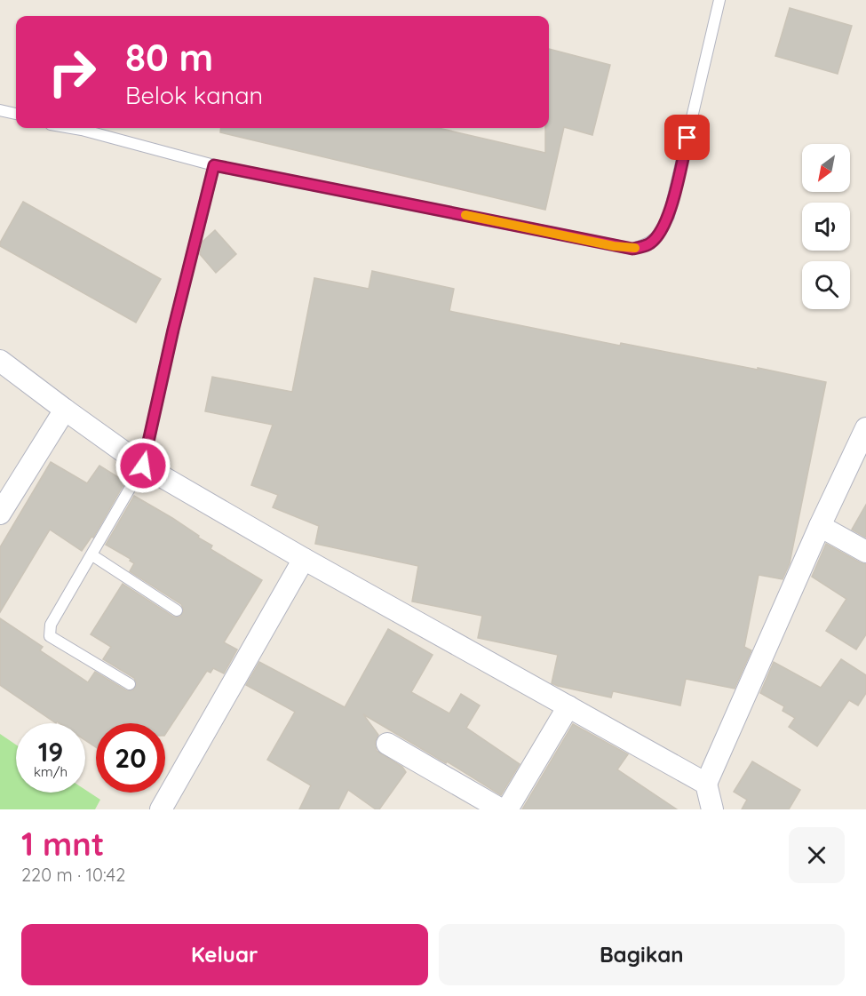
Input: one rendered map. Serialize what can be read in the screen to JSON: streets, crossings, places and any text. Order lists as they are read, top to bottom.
{
  "north": "bottom left",
  "page": {
    "turn": ["80 m", "Belok kanan"],
    "speed": "19 km/h",
    "limit": "20",
    "heading": ["1 mnt", "220 m · 10:42"],
    "buttons": ["Keluar", "Bagikan"]
  }
}
